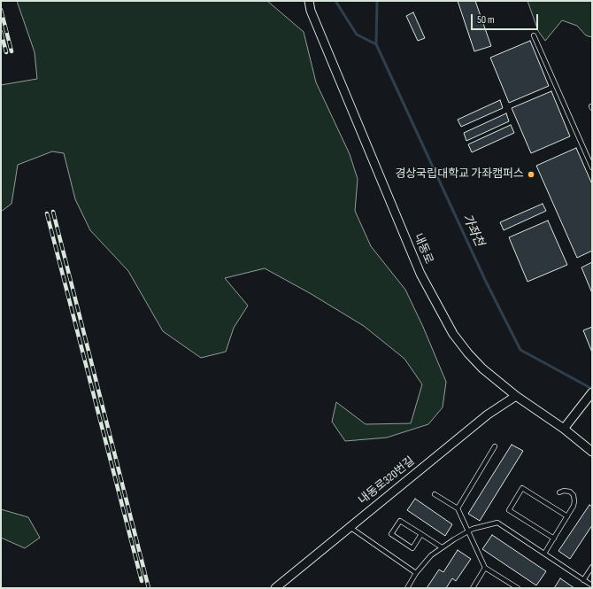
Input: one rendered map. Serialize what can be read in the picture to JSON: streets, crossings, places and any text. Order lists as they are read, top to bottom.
{
  "streets": {
    "street": ["내동로", "내동로320번길"]
  },
  "crossings": [
    ["내동로", "내동로320번길"]
  ],
  "water": ["가좌천"],
  "places": ["경상국립대학교 가좌캠퍼스"],
  "scale_bar": "50 m"
}
